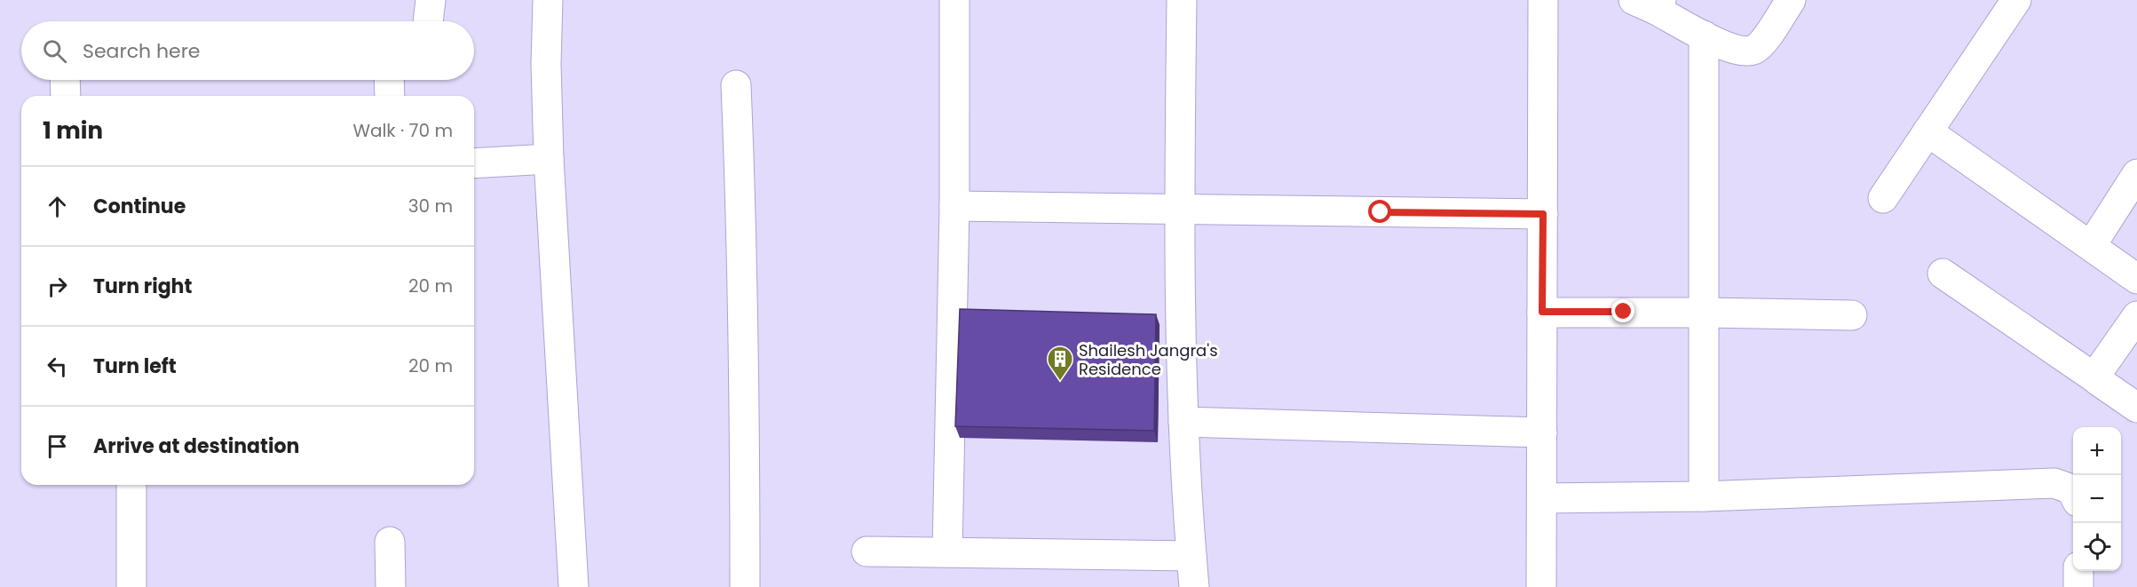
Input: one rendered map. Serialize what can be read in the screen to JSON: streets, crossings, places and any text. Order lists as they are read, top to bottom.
{
  "places": {
    "building": ["Shailesh Jangra's Residence"]
  },
  "page": {
    "search": "Search here",
    "heading": ["1 min", "Walk · 70 m"],
    "list": [
      ["Continue", "30 m"],
      ["Turn right", "20 m"],
      ["Turn left", "20 m"],
      "Arrive at destination"
    ],
    "map_buttons": ["+", "−"]
  }
}
